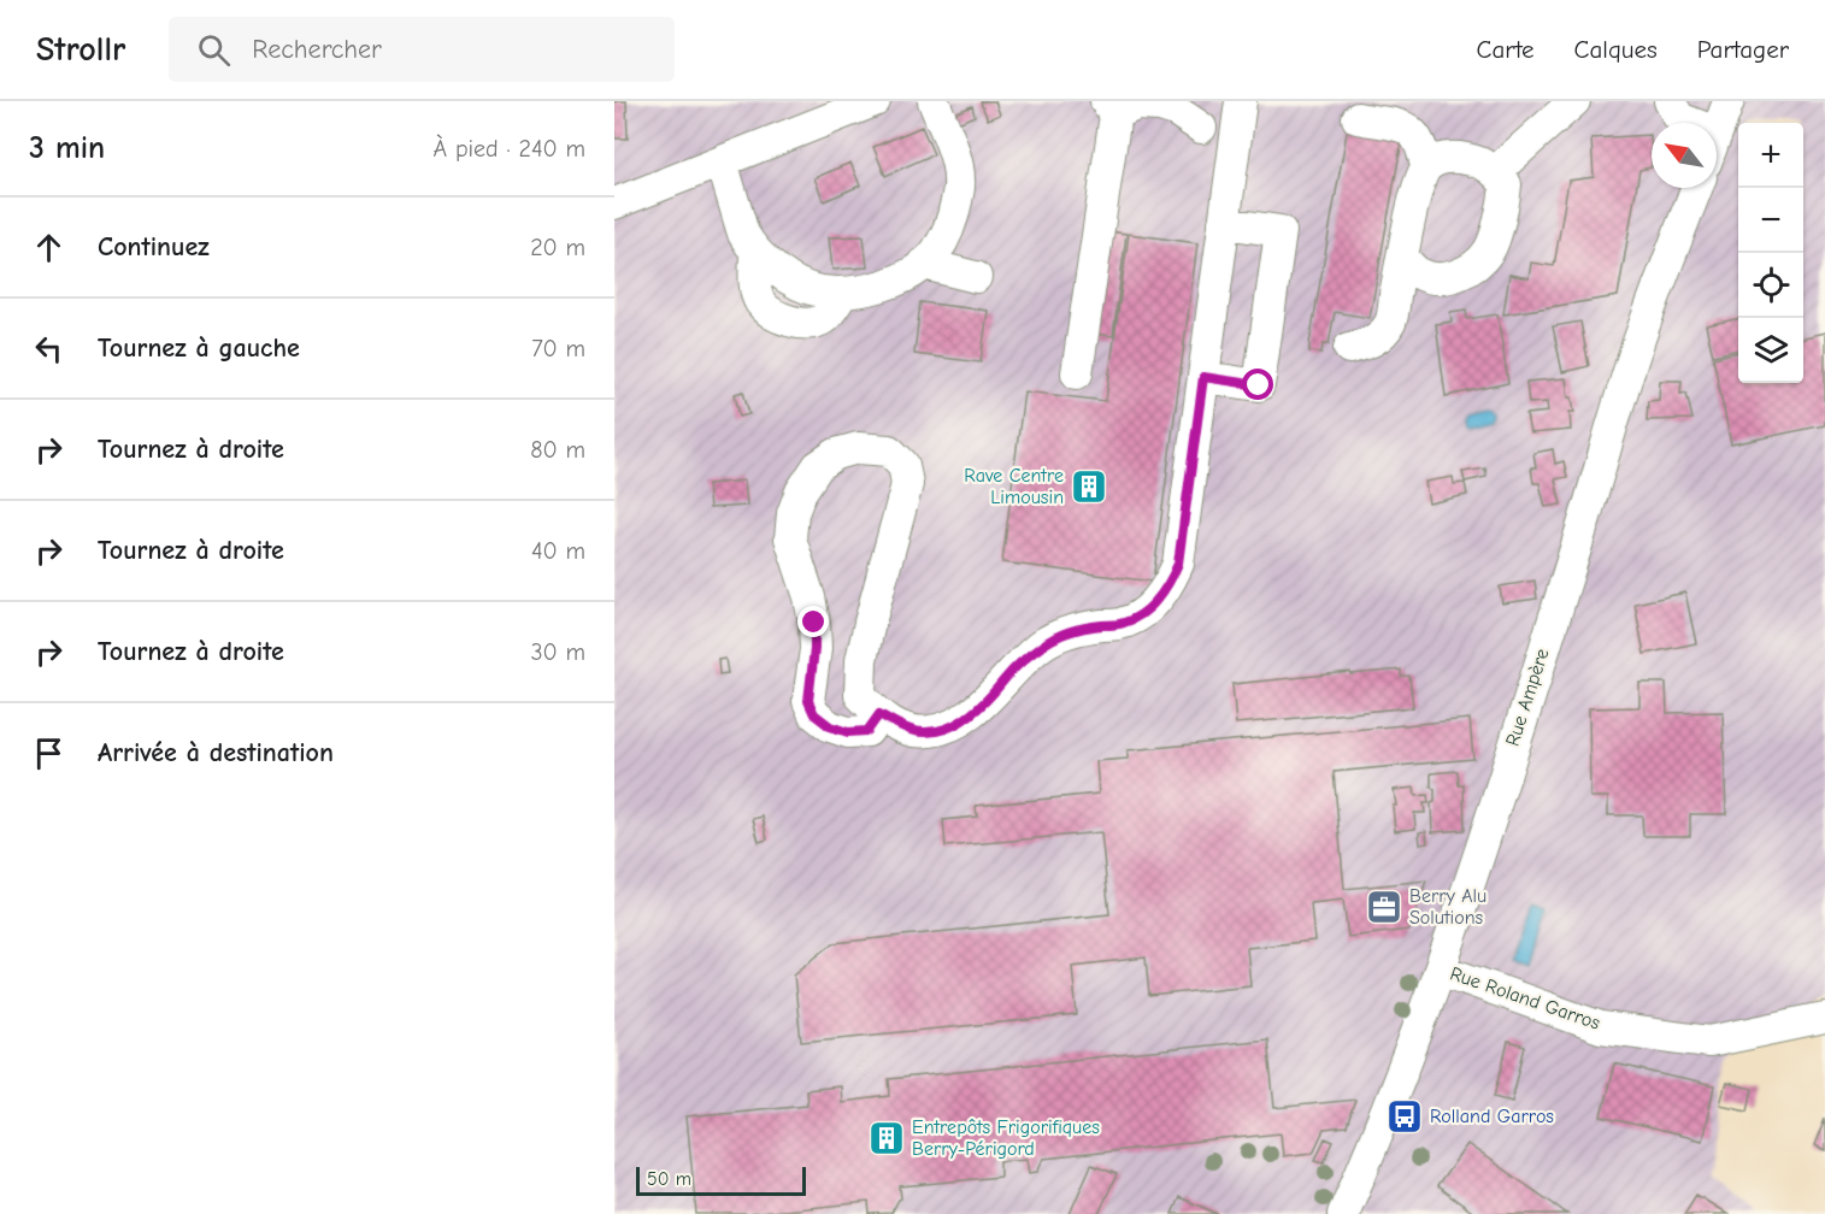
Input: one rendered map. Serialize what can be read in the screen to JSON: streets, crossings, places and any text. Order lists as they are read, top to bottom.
{
  "streets": {
    "street": ["Rue Ampère", "Rue Roland Garros"]
  },
  "crossings": [
    ["Rue Ampère", "Rue Roland Garros"]
  ],
  "places": {
    "building": ["Rave Centre Limousin", "Entrepôts Frigorifiques Berry-Périgord"],
    "office": ["Berry Alu Solutions"],
    "bus stop": ["Rolland Garros"]
  },
  "scale_bar": "50 m",
  "north": "top left",
  "page": {
    "header": "Strollr",
    "search": "Rechercher",
    "nav": ["Carte", "Calques", "Partager"],
    "heading": ["3 min", "À pied · 240 m"],
    "map_buttons": ["+", "−"],
    "list": [
      ["Continuez", "20 m"],
      ["Tournez à gauche", "70 m"],
      ["Tournez à droite", "80 m"],
      ["Tournez à droite", "40 m"],
      ["Tournez à droite", "30 m"],
      "Arrivée à destination"
    ],
    "scale": "50 m"
  }
}
